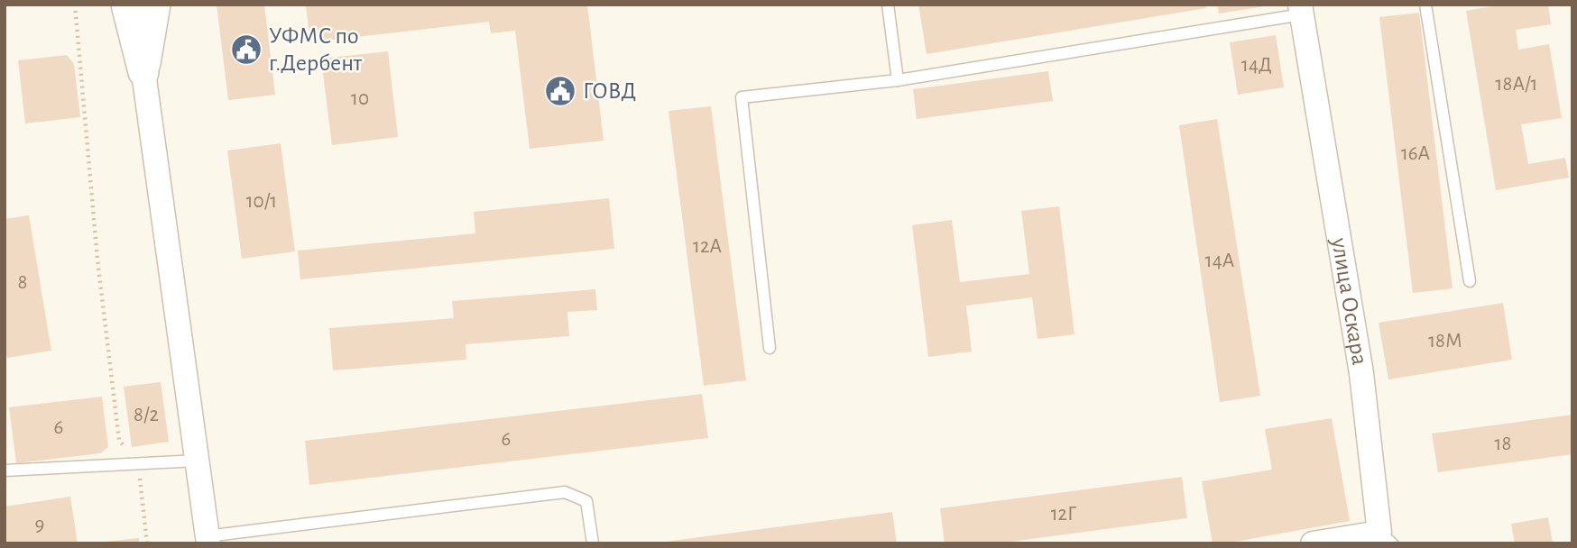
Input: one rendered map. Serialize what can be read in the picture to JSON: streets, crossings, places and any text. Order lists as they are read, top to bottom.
{
  "streets": {
    "street": ["улица Оскара"]
  },
  "places": {
    "public building": ["УФМС по г.Дербент", "ГОВД"]
  },
  "house_numbers": [
    "14Д",
    "18А/1",
    "10",
    "16А",
    "10/1",
    "12А",
    "14А",
    "8",
    "18М",
    "8/2",
    "6",
    "6",
    "18",
    "12Г",
    "9"
  ]
}
